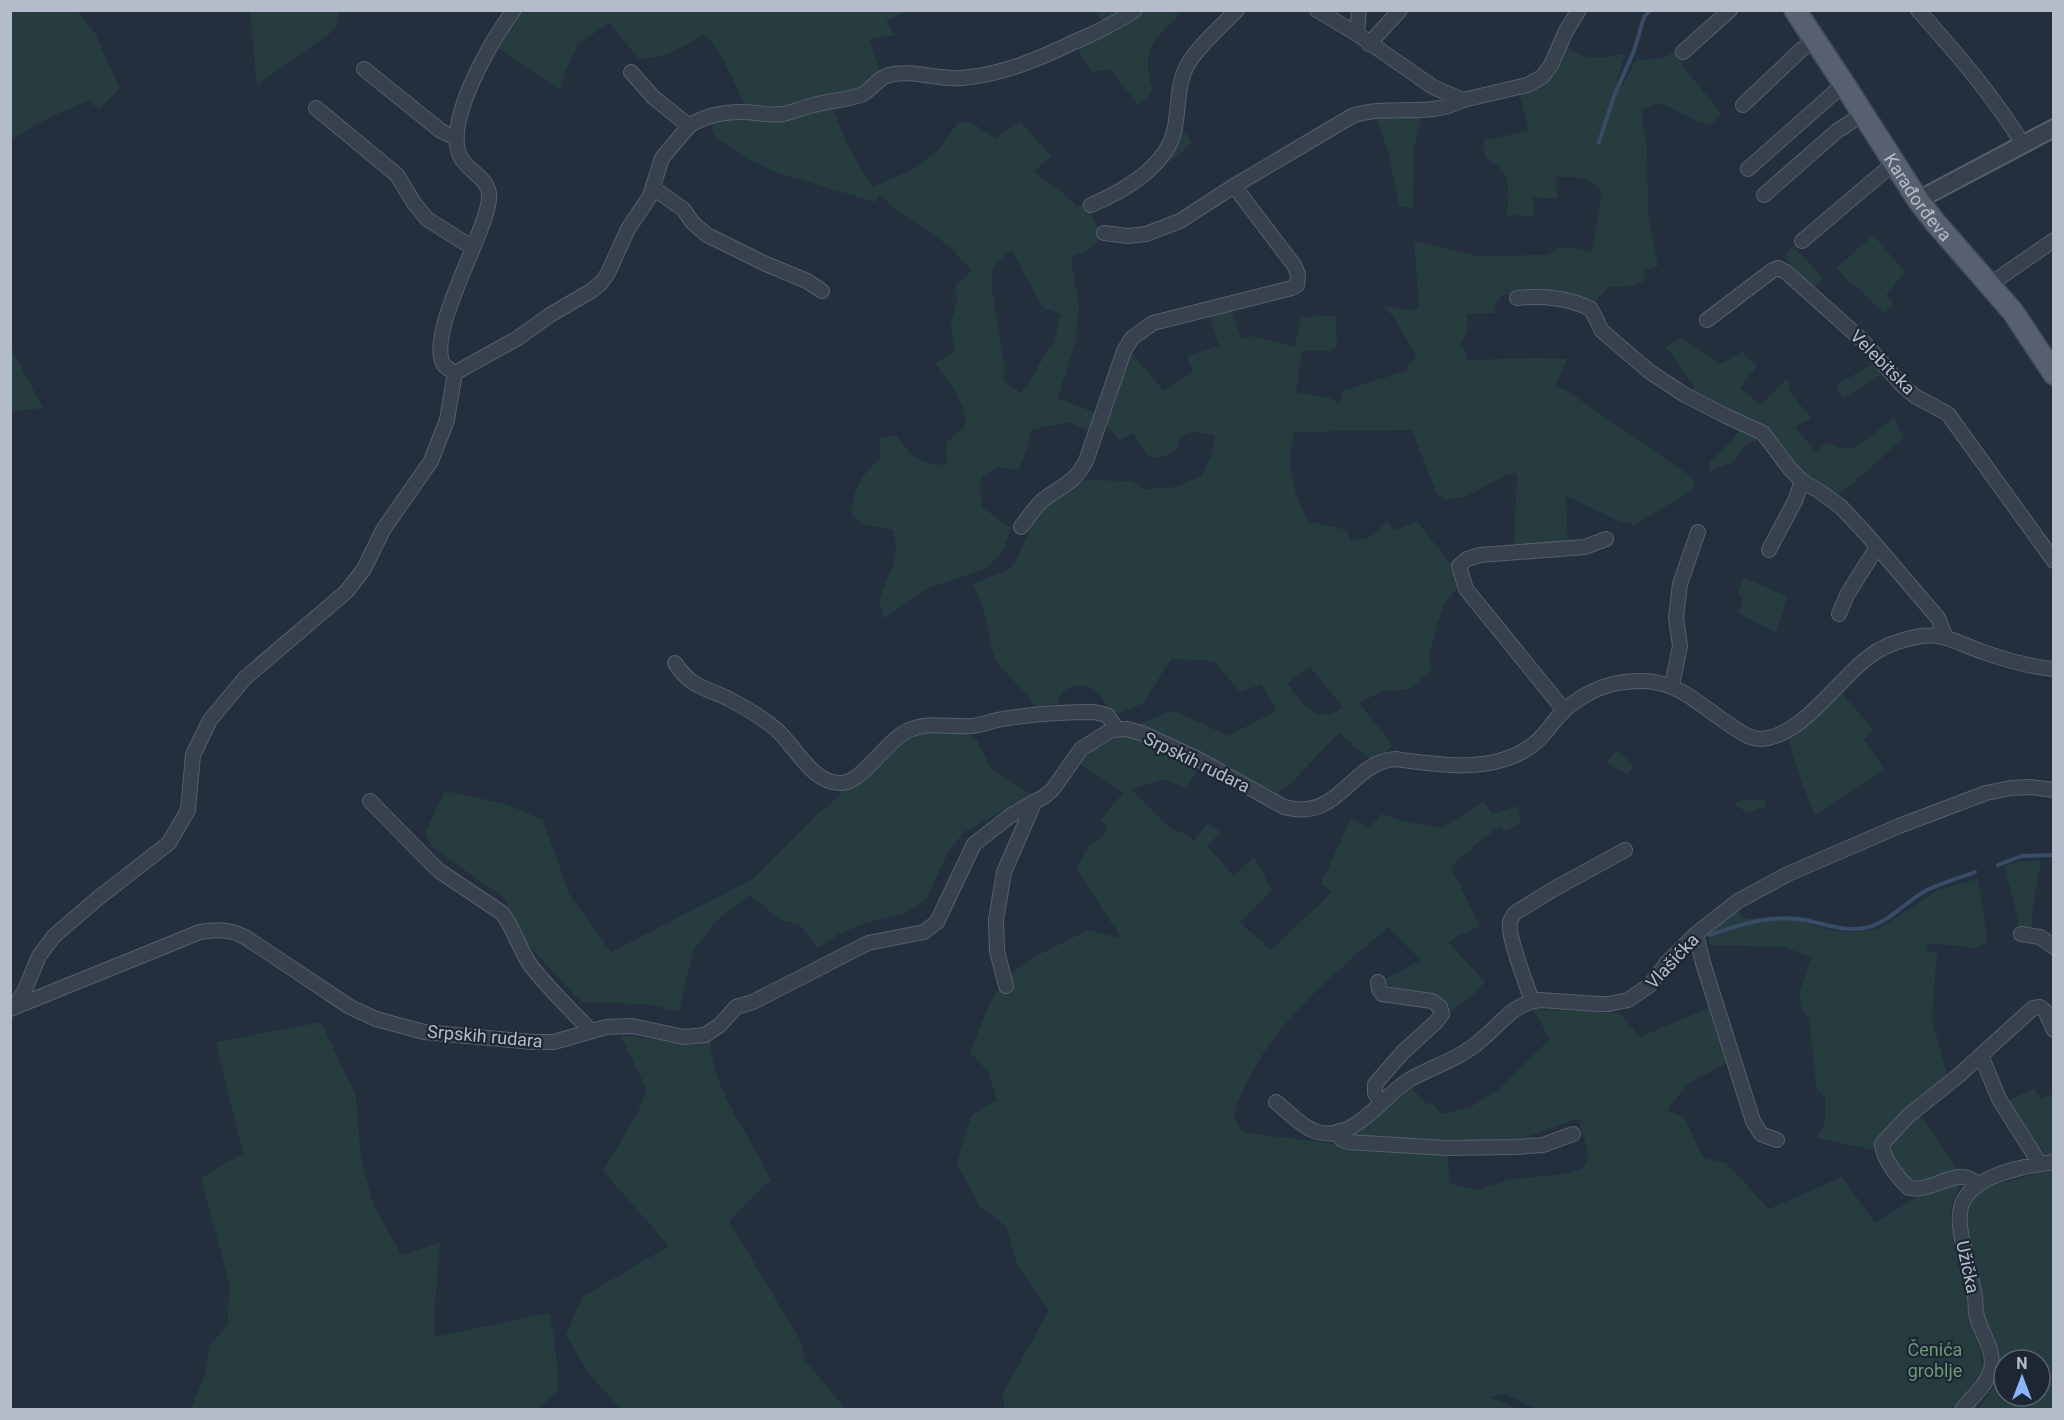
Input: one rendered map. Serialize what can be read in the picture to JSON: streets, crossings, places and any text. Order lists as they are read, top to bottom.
{
  "streets": {
    "main road": ["Karađorđeva"],
    "street": [
      "Velebitska",
      "Srpskih rudara",
      "Vlašićka",
      "Užička"
    ]
  },
  "parks": ["Čenića groblje"],
  "north": "top"
}
